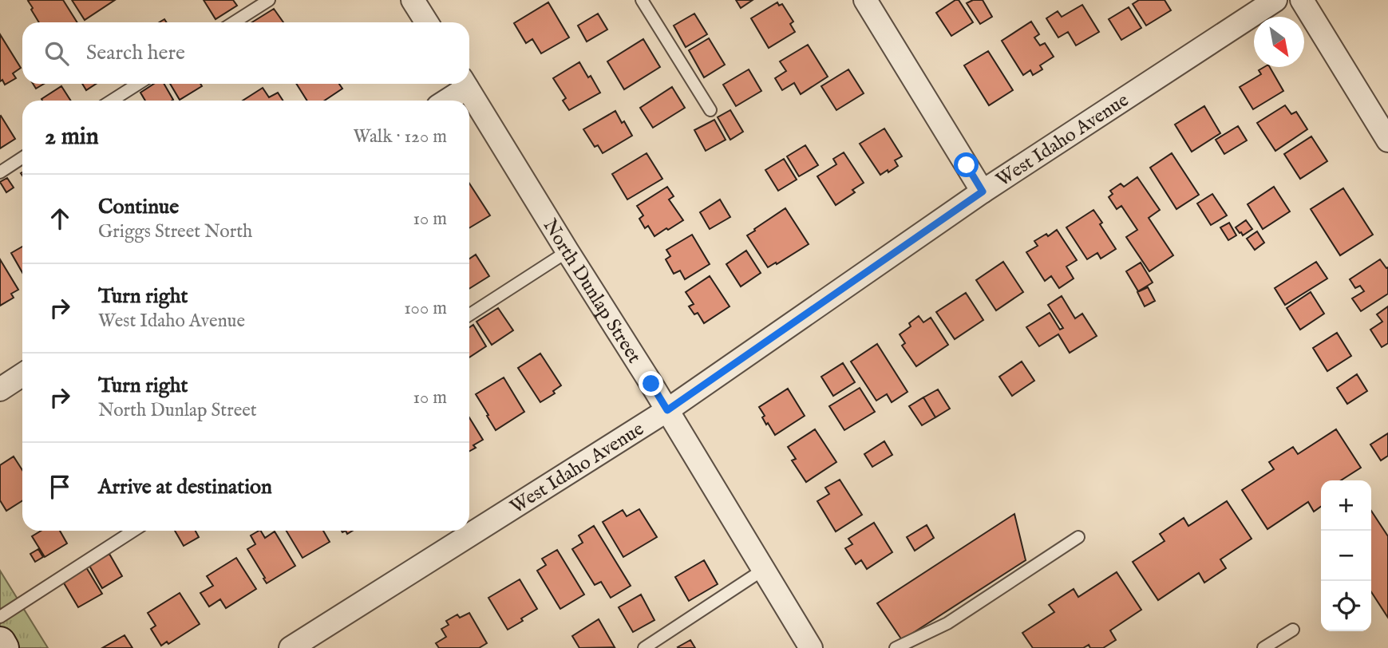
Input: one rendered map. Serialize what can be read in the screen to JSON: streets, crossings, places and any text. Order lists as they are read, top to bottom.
{
  "streets": {
    "street": ["West Idaho Avenue", "North Dunlap Street"]
  },
  "crossings": [
    ["West Idaho Avenue", "North Dunlap Street"]
  ],
  "north": "bottom right",
  "page": {
    "search": "Search here",
    "heading": ["2 min", "Walk · 120 m"],
    "list": [
      ["Continue", "Griggs Street North", "10 m"],
      ["Turn right", "West Idaho Avenue", "100 m"],
      ["Turn right", "North Dunlap Street", "10 m"],
      "Arrive at destination"
    ],
    "map_buttons": ["+", "−"]
  }
}
